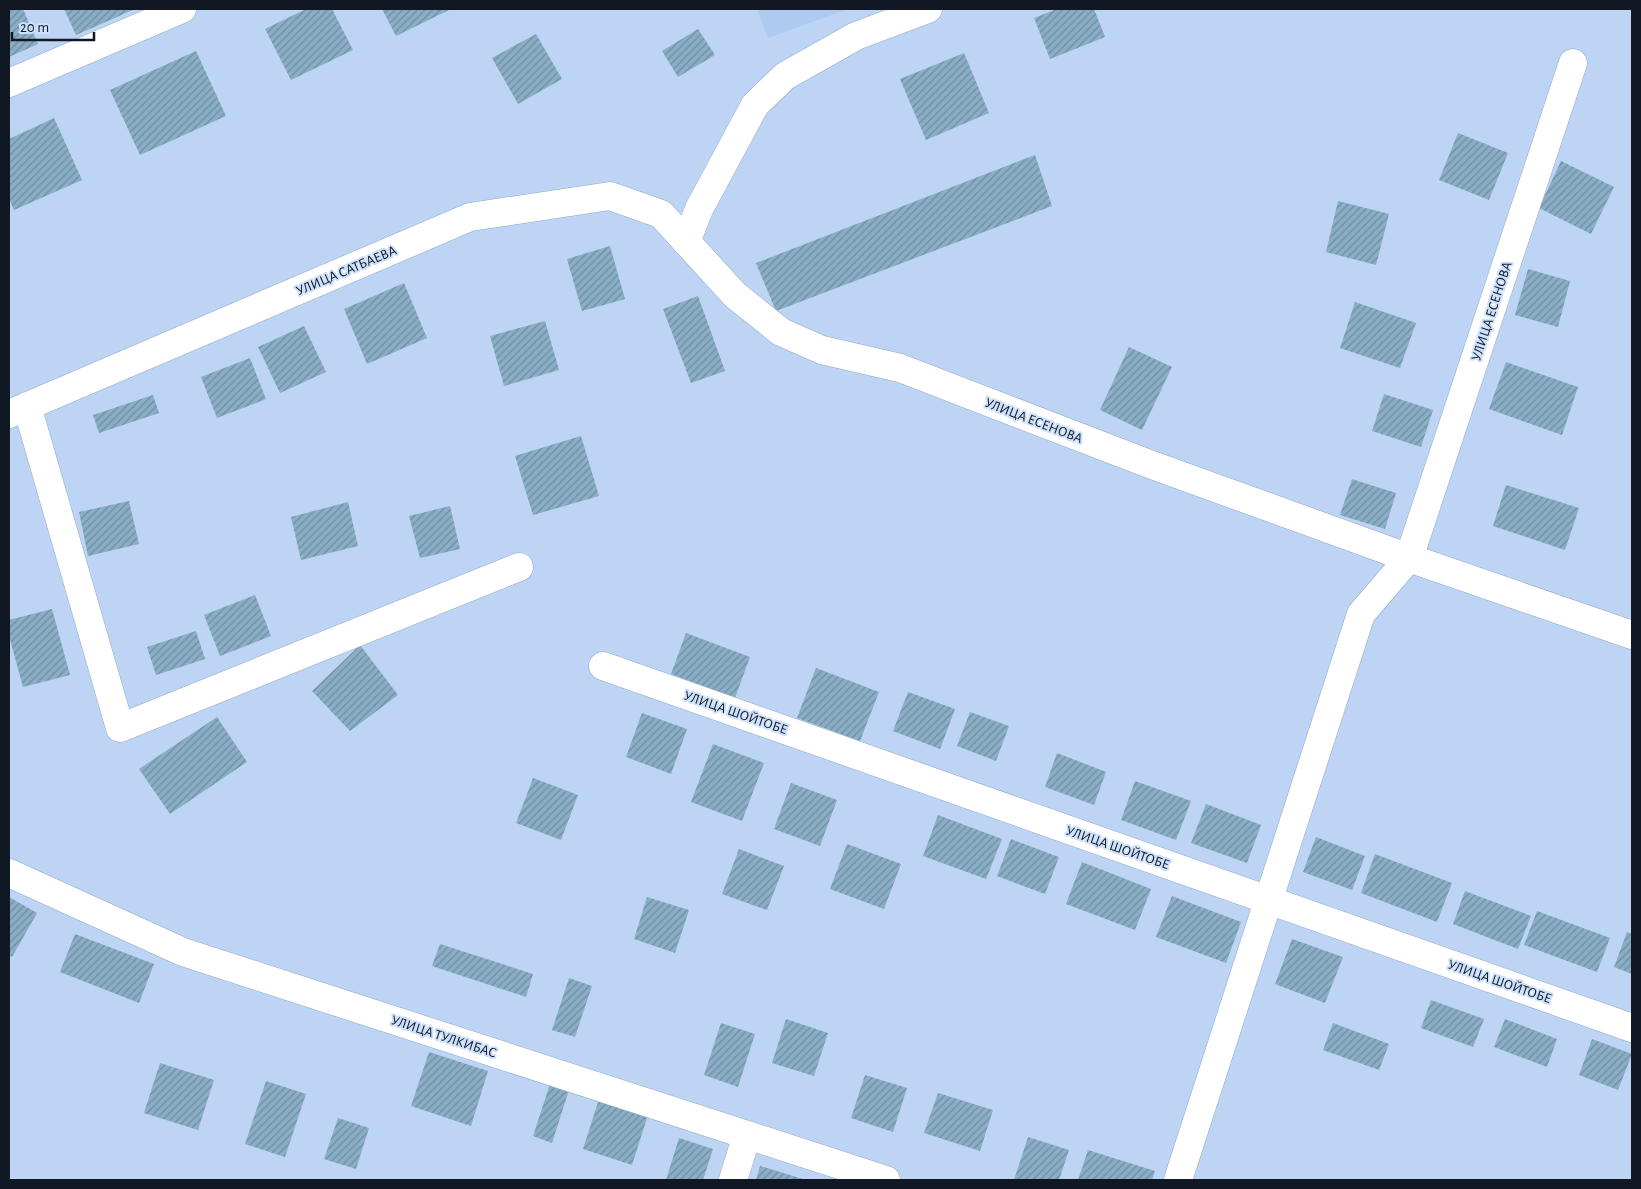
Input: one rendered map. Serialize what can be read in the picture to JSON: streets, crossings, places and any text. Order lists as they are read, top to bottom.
{
  "streets": {
    "street": [
      "УЛИЦА САТБАЕВА",
      "УЛИЦА ЕСЕНОВА",
      "УЛИЦА ШОЙТОБЕ",
      "УЛИЦА ТУЛКИБАС"
    ]
  },
  "crossings": [
    ["УЛИЦА САТБАЕВА", "УЛИЦА ЕСЕНОВА"]
  ],
  "scale_bar": "20 m"
}
